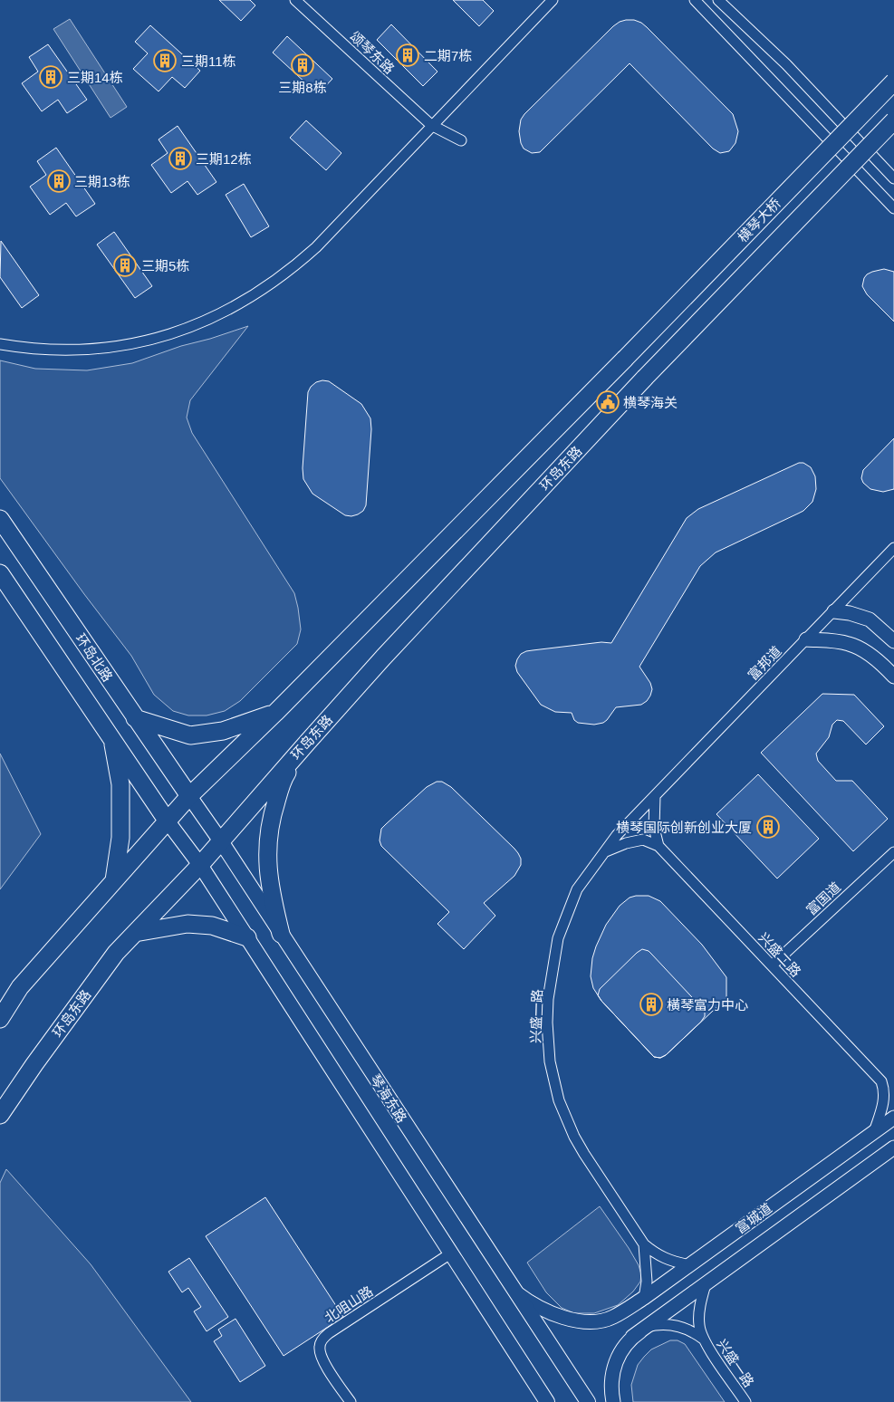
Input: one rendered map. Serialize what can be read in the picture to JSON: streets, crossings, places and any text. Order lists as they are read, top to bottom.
{
  "streets": {
    "main road": [
      "横琴大桥",
      "环岛东路",
      "环岛北路",
      "琴海东路"
    ],
    "street": [
      "颂琴东路",
      "富邦道",
      "富国道",
      "兴盛二路",
      "兴盛一路",
      "富城道",
      "北咀山路"
    ]
  },
  "crossings": [
    ["横琴大桥", "环岛东路"],
    ["环岛东路", "琴海东路"],
    ["环岛北路", "琴海东路"],
    ["富邦道", "兴盛一路"],
    ["富国道", "兴盛二路"],
    ["兴盛一路", "富城道"],
    ["琴海东路", "富城道"]
  ],
  "places": {
    "building": [
      "二期7栋",
      "三期11栋",
      "三期8栋",
      "三期14栋",
      "三期12栋",
      "三期13栋",
      "三期5栋",
      "横琴国际创新创业大厦",
      "橫琴富力中心"
    ],
    "public building": ["横琴海关"]
  }
}
